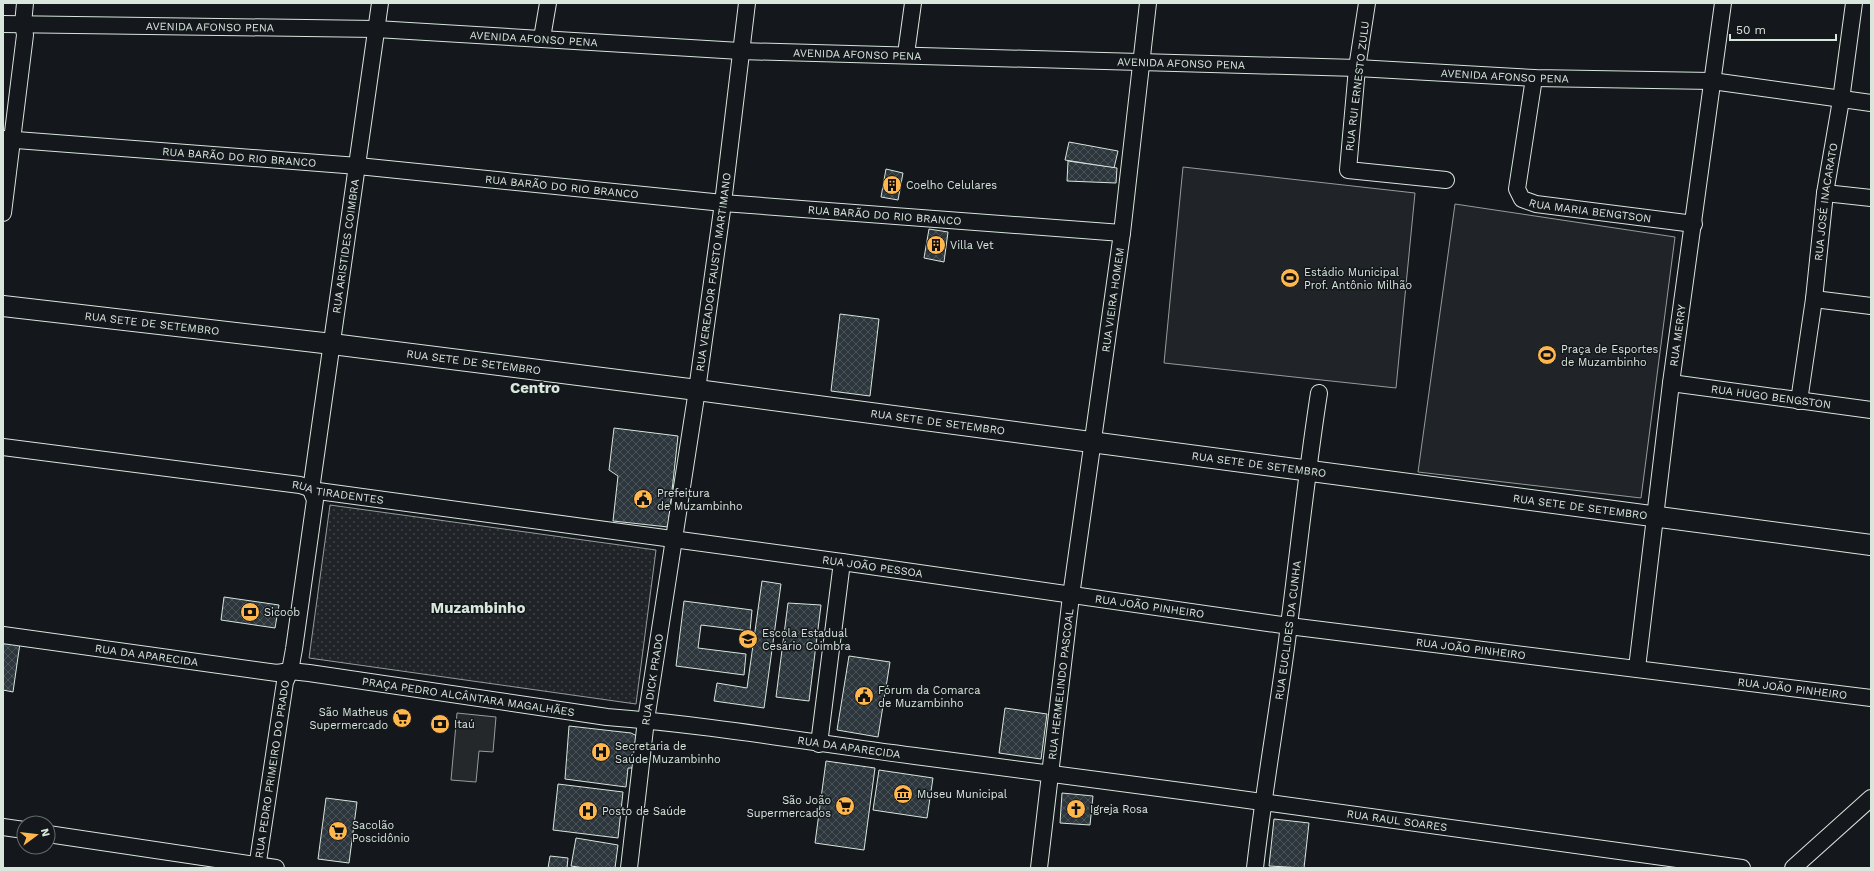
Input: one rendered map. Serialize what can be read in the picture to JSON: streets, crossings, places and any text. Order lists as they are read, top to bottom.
{
  "streets": {
    "main road": ["RUA SETE DE SETEMBRO"],
    "street": [
      "AVENIDA AFONSO PENA",
      "RUA RUI ERNESTO ZULU",
      "RUA BARÃO DO RIO BRANCO",
      "RUA JOSÉ INACARATO",
      "RUA MARIA BENGTSON",
      "RUA ARISTIDES COIMBRA",
      "RUA VEREADOR FAUSTO MARTIMANO",
      "RUA VIEIRA HOMEM",
      "RUA MERRY",
      "RUA HUGO BENGSTON",
      "RUA TIRADENTES",
      "RUA JOÃO PESSOA",
      "RUA JOÃO PINHEIRO",
      "RUA EUCLIDES DA CUNHA",
      "RUA DA APARECIDA",
      "RUA DICK PRADO",
      "RUA HERMELINDO PASCOAL",
      "PRAÇA PEDRO ALCÂNTARA MAGALHÃES",
      "RUA PEDRO PRIMEIRO DO PRADO",
      "RUA RAUL SOARES"
    ]
  },
  "crossings": [
    ["AVENIDA AFONSO PENA", "RUA RUI ERNESTO ZULU"],
    ["AVENIDA AFONSO PENA", "RUA JOSÉ INACARATO"],
    ["AVENIDA AFONSO PENA", "RUA MARIA BENGTSON"],
    ["AVENIDA AFONSO PENA", "RUA ARISTIDES COIMBRA"],
    ["AVENIDA AFONSO PENA", "RUA VEREADOR FAUSTO MARTIMANO"],
    ["AVENIDA AFONSO PENA", "RUA VIEIRA HOMEM"],
    ["AVENIDA AFONSO PENA", "RUA MERRY"],
    ["RUA BARÃO DO RIO BRANCO", "RUA ARISTIDES COIMBRA"],
    ["RUA BARÃO DO RIO BRANCO", "RUA VEREADOR FAUSTO MARTIMANO"],
    ["RUA BARÃO DO RIO BRANCO", "RUA VIEIRA HOMEM"],
    ["RUA JOSÉ INACARATO", "RUA HUGO BENGSTON"],
    ["RUA MARIA BENGTSON", "RUA MERRY"],
    ["RUA ARISTIDES COIMBRA", "RUA SETE DE SETEMBRO"],
    ["RUA ARISTIDES COIMBRA", "RUA TIRADENTES"],
    ["RUA ARISTIDES COIMBRA", "RUA PEDRO PRIMEIRO DO PRADO"],
    ["RUA VEREADOR FAUSTO MARTIMANO", "RUA SETE DE SETEMBRO"],
    ["RUA VEREADOR FAUSTO MARTIMANO", "RUA TIRADENTES"],
    ["RUA VEREADOR FAUSTO MARTIMANO", "RUA JOÃO PESSOA"],
    ["RUA VEREADOR FAUSTO MARTIMANO", "RUA DICK PRADO"],
    ["RUA VIEIRA HOMEM", "RUA SETE DE SETEMBRO"],
    ["RUA VIEIRA HOMEM", "RUA JOÃO PESSOA"],
    ["RUA VIEIRA HOMEM", "RUA JOÃO PINHEIRO"],
    ["RUA VIEIRA HOMEM", "RUA HERMELINDO PASCOAL"],
    ["RUA SETE DE SETEMBRO", "RUA MERRY"],
    ["RUA SETE DE SETEMBRO", "RUA EUCLIDES DA CUNHA"],
    ["RUA MERRY", "RUA HUGO BENGSTON"],
    ["RUA MERRY", "RUA JOÃO PINHEIRO"],
    ["RUA TIRADENTES", "RUA JOÃO PESSOA"],
    ["RUA TIRADENTES", "RUA DICK PRADO"],
    ["RUA TIRADENTES", "RUA PEDRO PRIMEIRO DO PRADO"],
    ["RUA JOÃO PESSOA", "RUA JOÃO PINHEIRO"],
    ["RUA JOÃO PESSOA", "RUA DICK PRADO"],
    ["RUA JOÃO PESSOA", "RUA HERMELINDO PASCOAL"],
    ["RUA JOÃO PINHEIRO", "RUA EUCLIDES DA CUNHA"],
    ["RUA JOÃO PINHEIRO", "RUA HERMELINDO PASCOAL"],
    ["RUA EUCLIDES DA CUNHA", "RUA RAUL SOARES"],
    ["RUA DA APARECIDA", "RUA DICK PRADO"],
    ["RUA DA APARECIDA", "RUA HERMELINDO PASCOAL"],
    ["RUA DA APARECIDA", "PRAÇA PEDRO ALCÂNTARA MAGALHÃES"],
    ["RUA DA APARECIDA", "RUA PEDRO PRIMEIRO DO PRADO"],
    ["RUA DA APARECIDA", "RUA RAUL SOARES"],
    ["RUA DICK PRADO", "PRAÇA PEDRO ALCÂNTARA MAGALHÃES"],
    ["RUA HERMELINDO PASCOAL", "RUA RAUL SOARES"],
    ["PRAÇA PEDRO ALCÂNTARA MAGALHÃES", "RUA PEDRO PRIMEIRO DO PRADO"]
  ],
  "districts": ["Centro", "Muzambinho"],
  "places": {
    "building": ["Coelho Celulares", "Villa Vet"],
    "sports": ["Estádio Municipal Prof. Antônio Milhão", "Praça de Esportes de Muzambinho"],
    "public building": ["Prefeitura de Muzambinho", "Fórum da Comarca de Muzambinho"],
    "bank": ["Sicoob", "Itaú"],
    "school or university": ["Escola Estadual Cesário Coimbra"],
    "supermarket": ["São Matheus Supermercado", "São João Supermercados", "Sacolão Poscidônio"],
    "hospital": ["Secretaria de Saúde Muzambinho", "Posto de Saúde"],
    "museum": ["Museu Municipal"],
    "church": ["Igreja Rosa"]
  },
  "scale_bar": "50 m",
  "north": "right"
}
